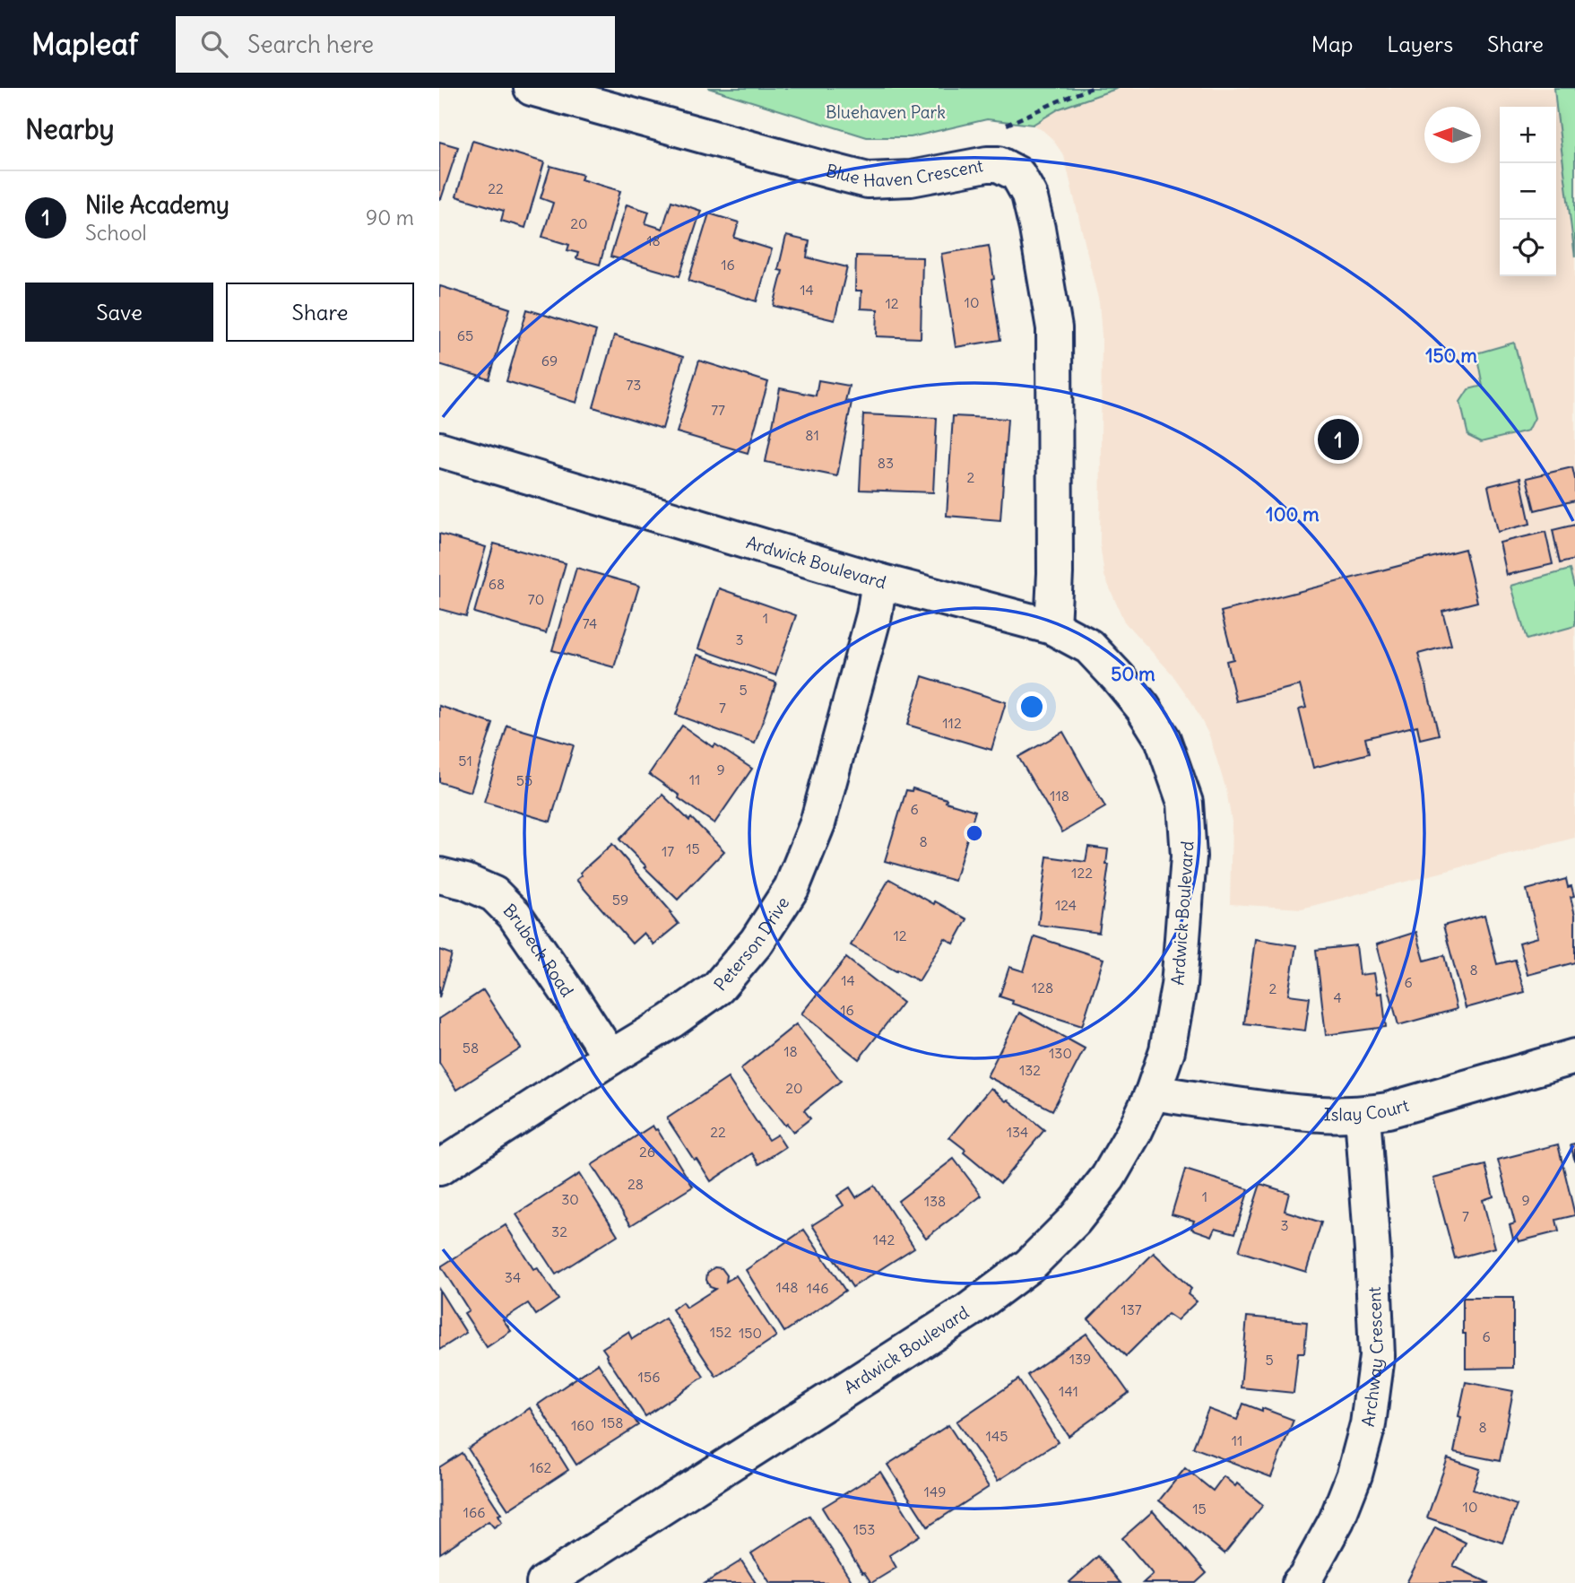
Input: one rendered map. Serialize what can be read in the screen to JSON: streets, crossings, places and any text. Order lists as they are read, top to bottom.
{
  "streets": {
    "street": [
      "Blue Haven Crescent",
      "Ardwick Boulevard",
      "Peterson Drive",
      "Brubeck Road",
      "Islay Court",
      "Archway Crescent"
    ]
  },
  "crossings": [
    ["Blue Haven Crescent", "Ardwick Boulevard"],
    ["Ardwick Boulevard", "Peterson Drive"],
    ["Ardwick Boulevard", "Islay Court"],
    ["Peterson Drive", "Brubeck Road"],
    ["Islay Court", "Archway Crescent"]
  ],
  "parks": ["Bluehaven Park"],
  "house_numbers": [
    "22",
    "20",
    "18",
    "16",
    "14",
    "10",
    "12",
    "65",
    "69",
    "73",
    "77",
    "81",
    "83",
    "2",
    "68",
    "70",
    "1",
    "74",
    "3",
    "5",
    "7",
    "112",
    "51",
    "9",
    "11",
    "55",
    "118",
    "6",
    "8",
    "15",
    "17",
    "122",
    "59",
    "124",
    "12",
    "8",
    "14",
    "6",
    "128",
    "2",
    "4",
    "16",
    "58",
    "18",
    "130",
    "132",
    "20",
    "22",
    "134",
    "26",
    "28",
    "1",
    "30",
    "9",
    "138",
    "7",
    "3",
    "32",
    "142",
    "34",
    "148",
    "146",
    "137",
    "152",
    "150",
    "6",
    "139",
    "5",
    "156",
    "141",
    "158",
    "160",
    "8",
    "145",
    "11",
    "162",
    "149",
    "10",
    "15",
    "166",
    "153"
  ],
  "north": "left",
  "page": {
    "header": "Mapleaf",
    "search": "Search here",
    "nav": ["Map", "Layers", "Share"],
    "heading": "Nearby",
    "map_buttons": ["+", "−"],
    "list": [
      {
        "mark": "1",
        "name": "Nile Academy",
        "note": "School",
        "value": "90 m"
      }
    ],
    "buttons": ["Save", "Share"],
    "pins": "1"
  },
  "rings": ["150 m", "100 m", "50 m"]
}
